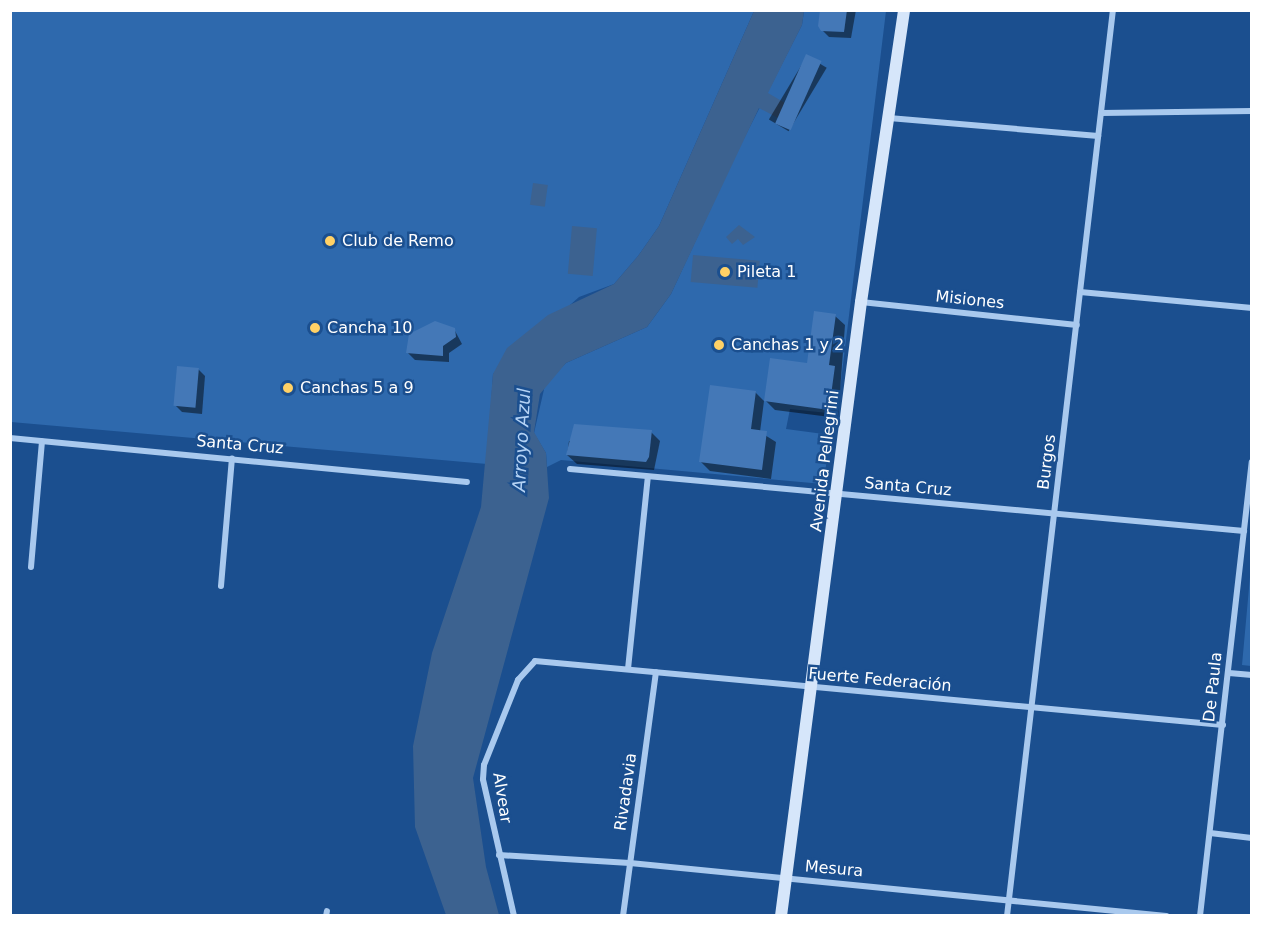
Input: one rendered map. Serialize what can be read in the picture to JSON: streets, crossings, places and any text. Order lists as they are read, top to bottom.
{
  "streets": {
    "main road": ["Avenida Pellegrini"],
    "street": [
      "Misiones",
      "Santa Cruz",
      "Burgos",
      "Fuerte Federación",
      "De Paula",
      "Rivadavia",
      "Alvear",
      "Mesura"
    ]
  },
  "crossings": [
    ["Misiones", "Avenida Pellegrini"],
    ["Misiones", "Burgos"],
    ["Santa Cruz", "Avenida Pellegrini"],
    ["Santa Cruz", "Burgos"],
    ["Santa Cruz", "De Paula"],
    ["Avenida Pellegrini", "Fuerte Federación"],
    ["Avenida Pellegrini", "Mesura"],
    ["Burgos", "Fuerte Federación"],
    ["Burgos", "Mesura"],
    ["Fuerte Federación", "De Paula"],
    ["Fuerte Federación", "Rivadavia"],
    ["Fuerte Federación", "Alvear"],
    ["Rivadavia", "Mesura"],
    ["Alvear", "Mesura"]
  ],
  "water": ["Arroyo Azul"],
  "places": [
    "Club de Remo",
    "Pileta 1",
    "Cancha 10",
    "Canchas 1 y 2",
    "Canchas 5 a 9"
  ]
}
